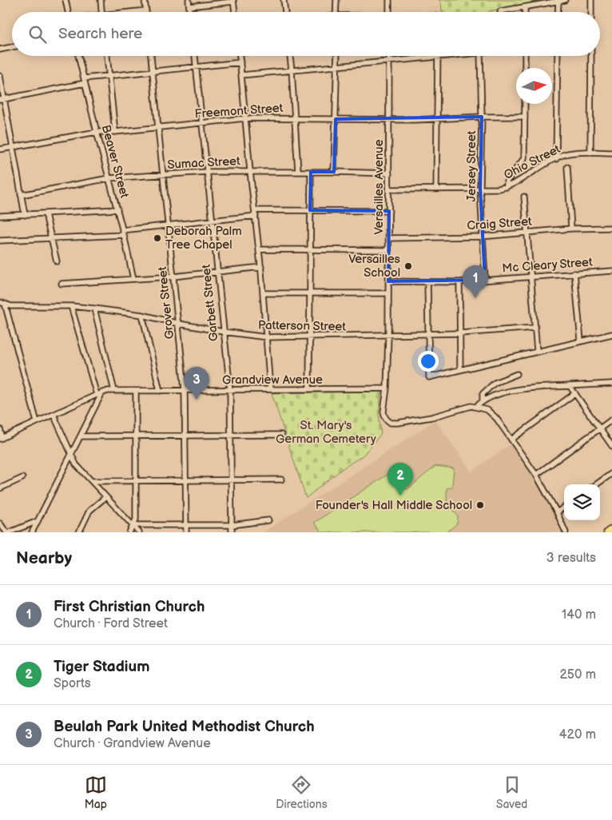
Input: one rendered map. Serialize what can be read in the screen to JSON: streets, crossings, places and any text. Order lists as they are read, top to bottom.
{
  "streets": {
    "street": [
      "Freemont Street",
      "Beaver Street",
      "Ohio Street",
      "Sumac Street",
      "Jersey Street",
      "Versailles Avenue",
      "Craig Street",
      "Mc Cleary Street",
      "Grover Street",
      "Garbett Street",
      "Patterson Street",
      "Grandview Avenue"
    ]
  },
  "crossings": [
    ["Freemont Street", "Beaver Street"],
    ["Freemont Street", "Jersey Street"],
    ["Freemont Street", "Versailles Avenue"],
    ["Freemont Street", "Grover Street"],
    ["Freemont Street", "Garbett Street"],
    ["Beaver Street", "Sumac Street"],
    ["Ohio Street", "Jersey Street"],
    ["Ohio Street", "Versailles Avenue"],
    ["Sumac Street", "Versailles Avenue"],
    ["Sumac Street", "Grover Street"],
    ["Sumac Street", "Garbett Street"],
    ["Jersey Street", "Craig Street"],
    ["Jersey Street", "Mc Cleary Street"],
    ["Versailles Avenue", "Craig Street"],
    ["Versailles Avenue", "Mc Cleary Street"],
    ["Versailles Avenue", "Patterson Street"],
    ["Versailles Avenue", "Grandview Avenue"],
    ["Grover Street", "Patterson Street"],
    ["Grover Street", "Grandview Avenue"],
    ["Garbett Street", "Patterson Street"],
    ["Garbett Street", "Grandview Avenue"]
  ],
  "parks": ["St. Mary's German Cemetery"],
  "places": ["Deborah Palm Tree Chapel", "Versailles School", "Founder's Hall Middle School"],
  "north": "right",
  "page": {
    "search": "Search here",
    "pins": ["1", "3", "2"],
    "heading": ["Nearby", "3 results"],
    "list": [
      {
        "mark": "1",
        "name": "First Christian Church",
        "note": "Church · Ford Street",
        "value": "140 m"
      },
      {
        "mark": "2",
        "name": "Tiger Stadium",
        "note": "Sports",
        "value": "250 m"
      },
      {
        "mark": "3",
        "name": "Beulah Park United Methodist Church",
        "note": "Church · Grandview Avenue",
        "value": "420 m"
      }
    ],
    "nav": ["Map", "Directions", "Saved"]
  }
}
